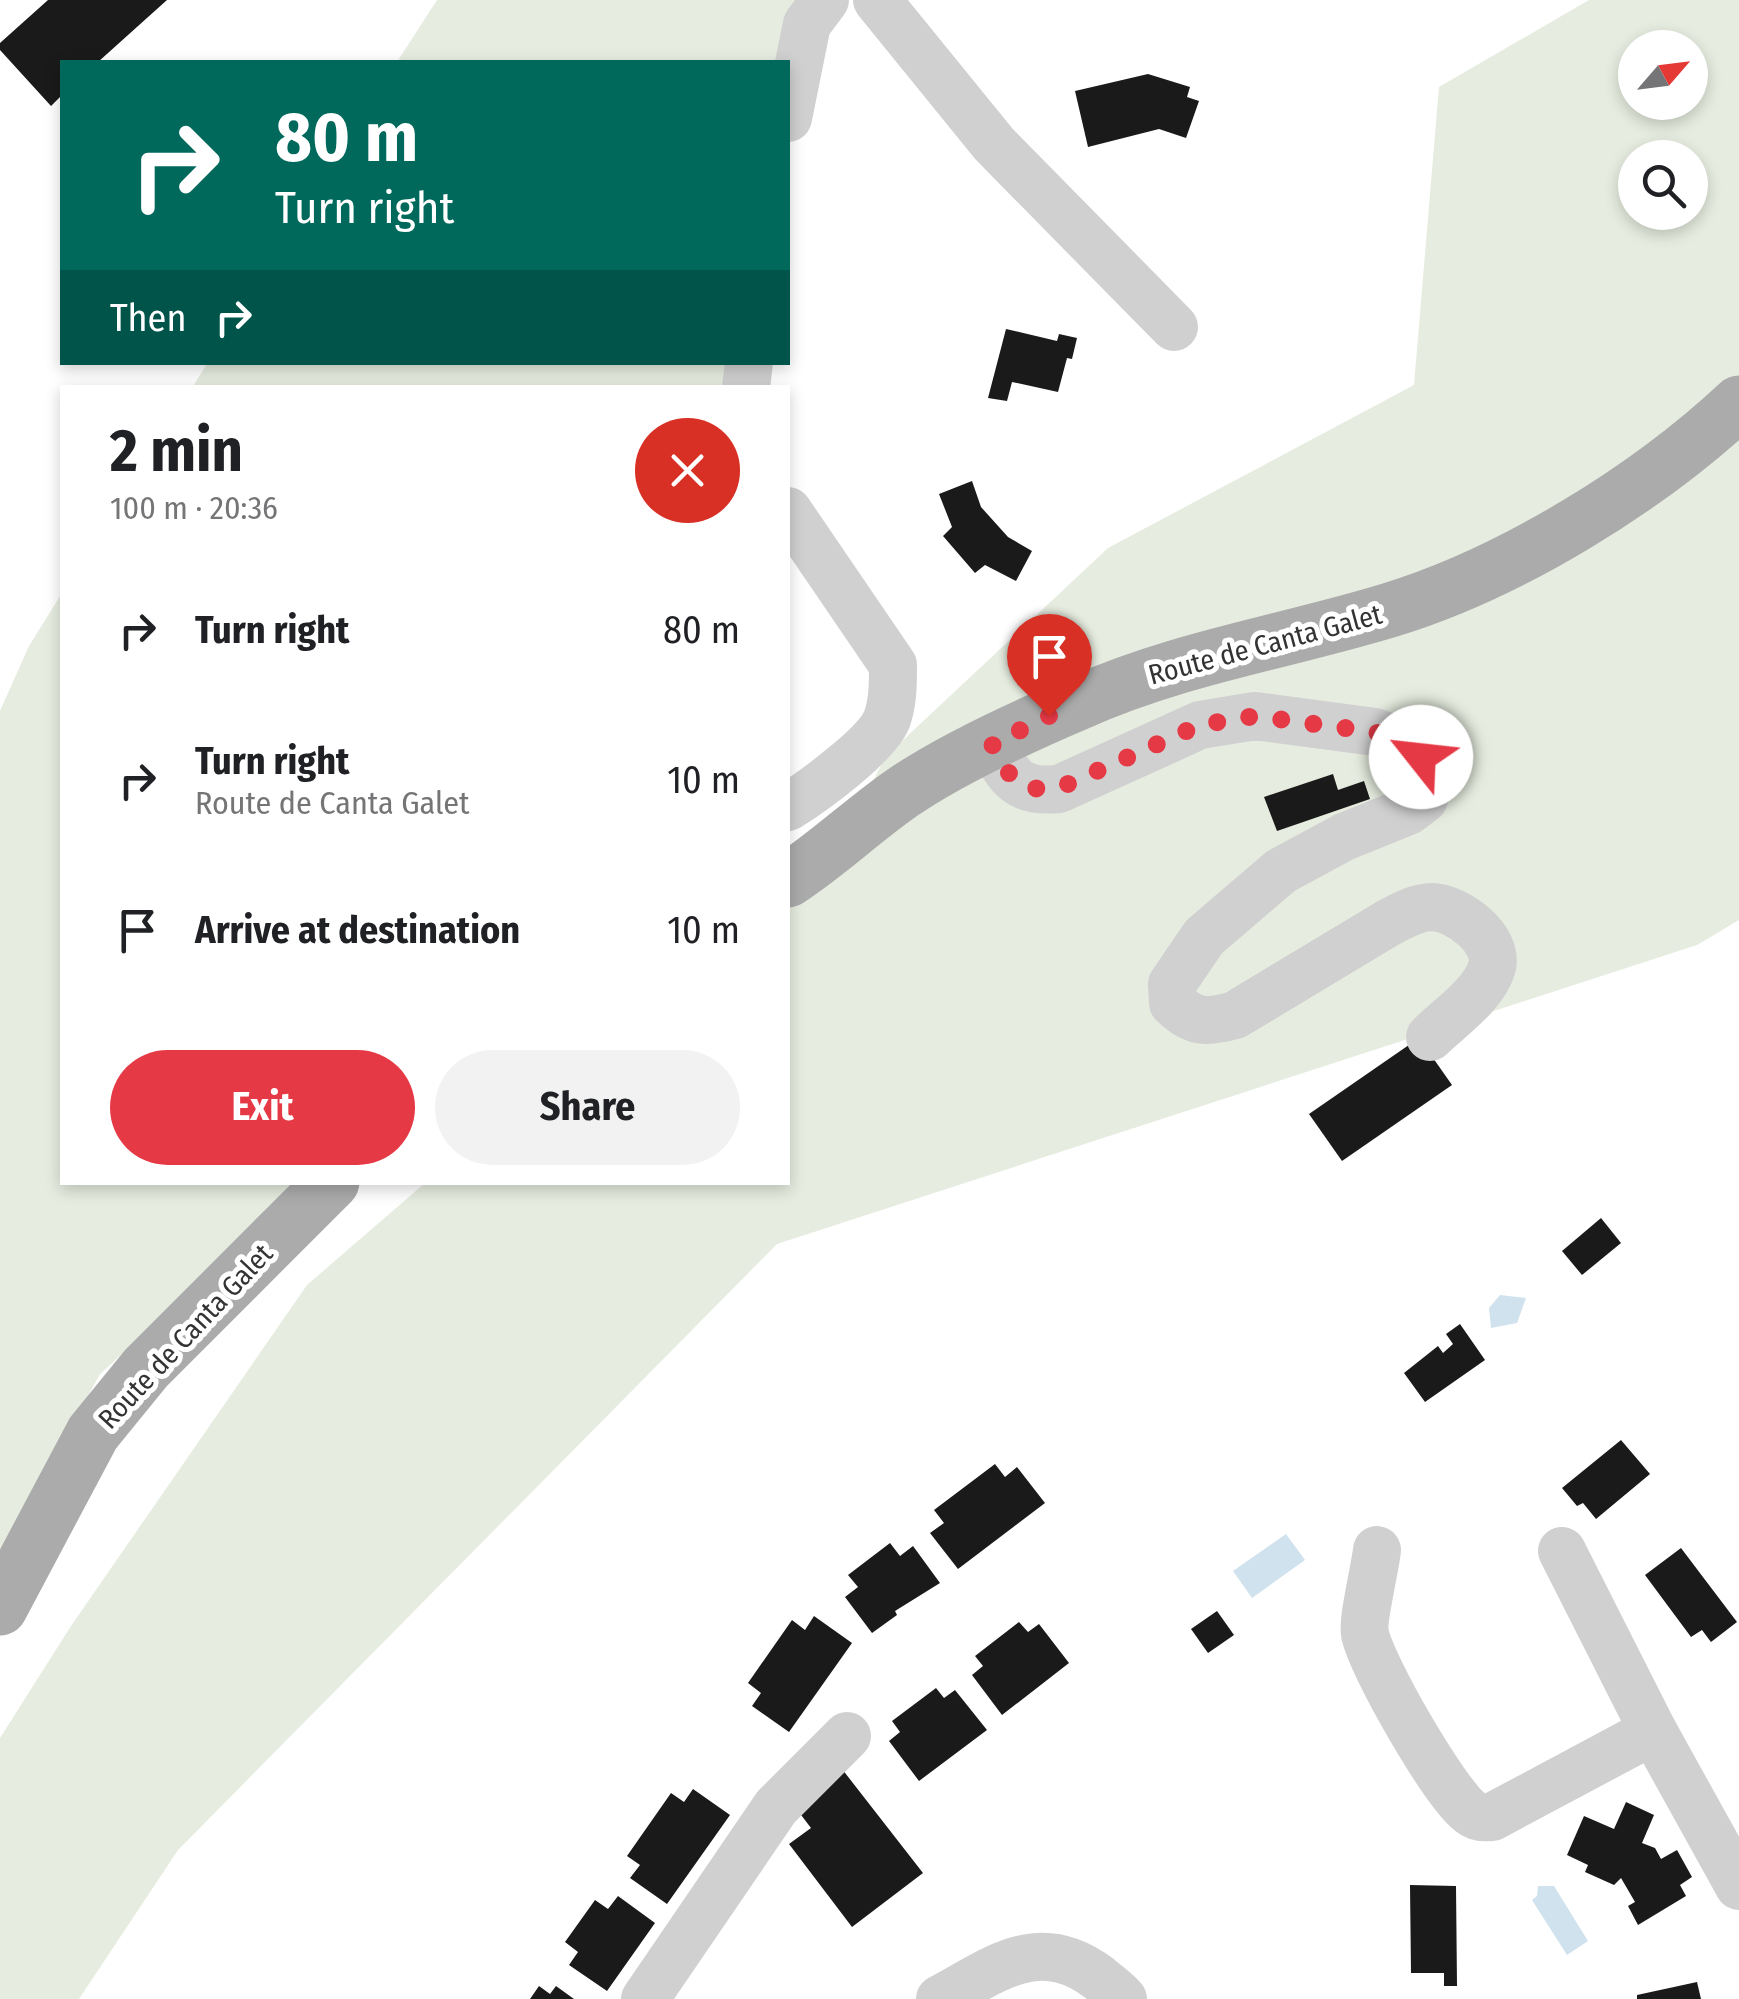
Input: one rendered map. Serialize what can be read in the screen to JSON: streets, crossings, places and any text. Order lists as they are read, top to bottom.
{
  "streets": {
    "main road": ["Route de Canta Galet"]
  },
  "north": "top right",
  "page": {
    "turn": ["80 m", "Turn right"],
    "then": "Then",
    "heading": ["2 min", "100 m · 20:36"],
    "list": [
      {
        "name": "Turn right",
        "value": "80 m"
      },
      {
        "name": "Turn right",
        "note": "Route de Canta Galet",
        "value": "10 m"
      },
      {
        "name": "Arrive at destination",
        "value": "10 m"
      }
    ],
    "buttons": ["Exit", "Share"]
  }
}
